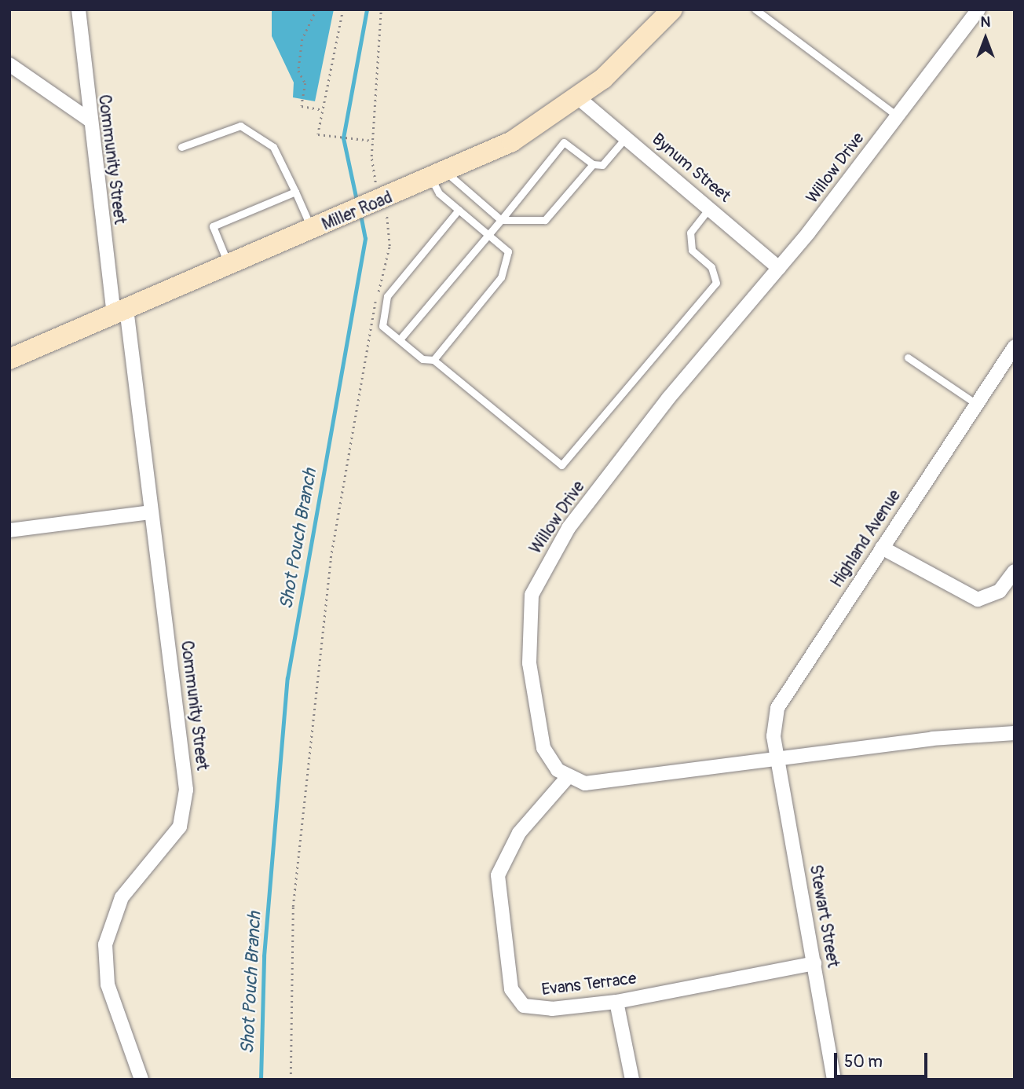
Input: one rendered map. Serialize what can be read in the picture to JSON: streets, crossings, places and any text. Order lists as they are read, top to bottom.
{
  "streets": {
    "main road": ["Miller Road"],
    "street": [
      "Community Street",
      "Bynum Street",
      "Willow Drive",
      "Highland Avenue",
      "Stewart Street",
      "Evans Terrace"
    ]
  },
  "crossings": [
    ["Community Street", "Miller Road"],
    ["Bynum Street", "Willow Drive"],
    ["Bynum Street", "Miller Road"],
    ["Willow Drive", "Evans Terrace"],
    ["Highland Avenue", "Stewart Street"],
    ["Stewart Street", "Evans Terrace"]
  ],
  "water": ["Shot Pouch Branch"],
  "scale_bar": "50 m",
  "north": "top"
}
